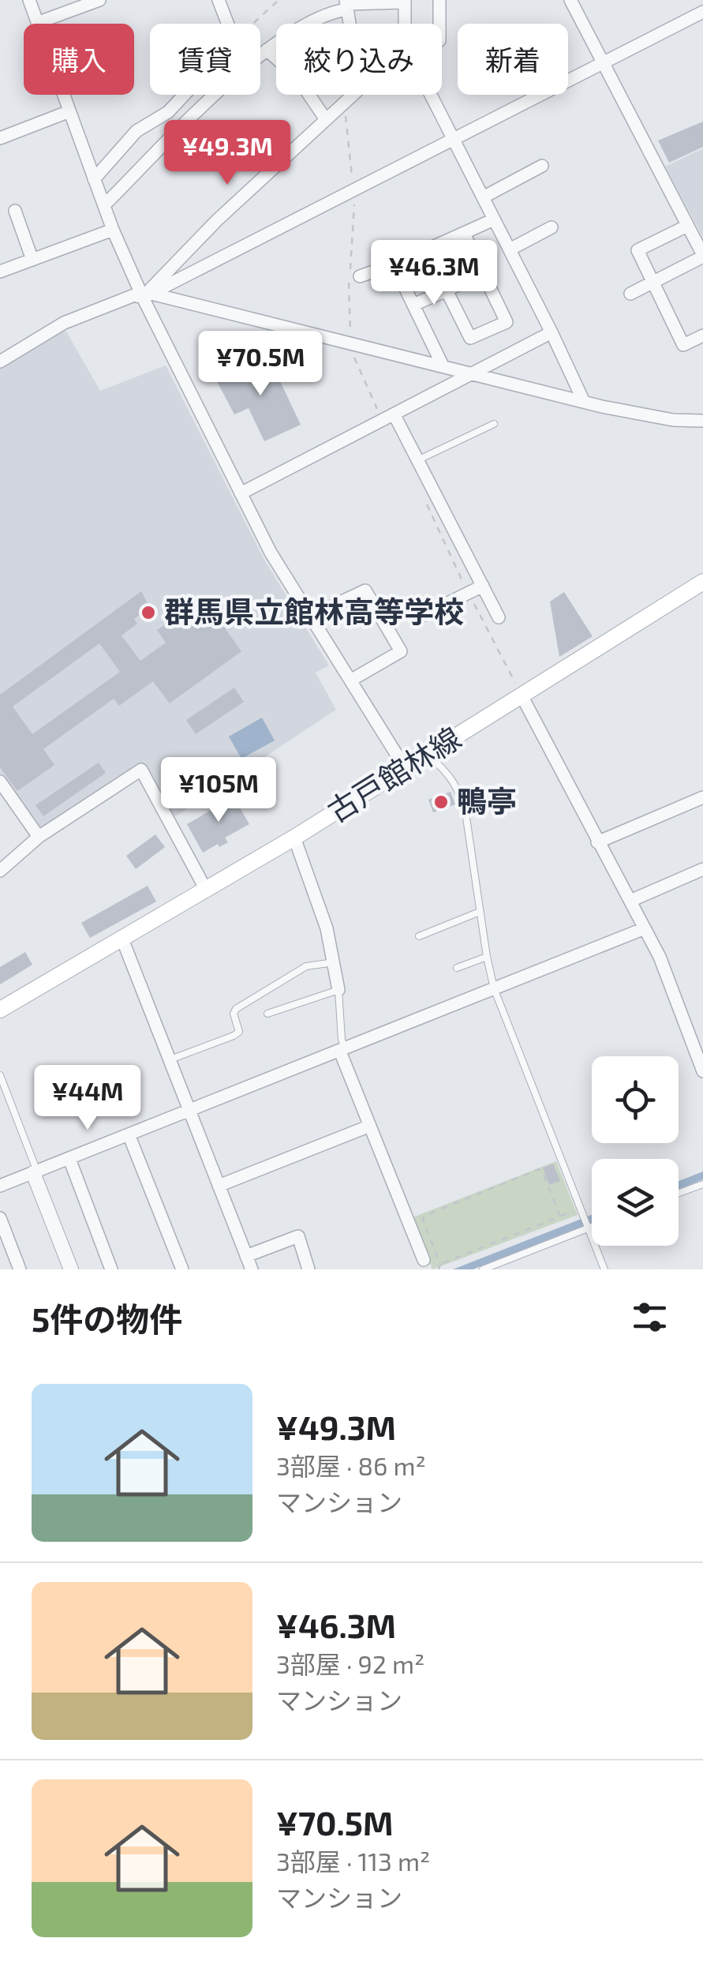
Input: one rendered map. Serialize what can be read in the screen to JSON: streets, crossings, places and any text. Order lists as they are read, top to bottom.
{
  "streets": {
    "main road": ["古戸館林線"]
  },
  "places": ["群馬県立館林高等学校", "鴨亭"],
  "page": {
    "chip": [
      "購入",
      "賃貸",
      "絞り込み",
      "新着"
    ],
    "price": [
      "¥49.3M",
      "¥46.3M",
      "¥70.5M",
      "¥105M",
      "¥44M"
    ],
    "heading": "5件の物件",
    "list": [
      {
        "name": "¥49.3M",
        "note": "3部屋 · 86 m² · マンション"
      },
      {
        "name": "¥46.3M",
        "note": "3部屋 · 92 m² · マンション"
      },
      {
        "name": "¥70.5M",
        "note": "3部屋 · 113 m² · マンション"
      }
    ]
  }
}
